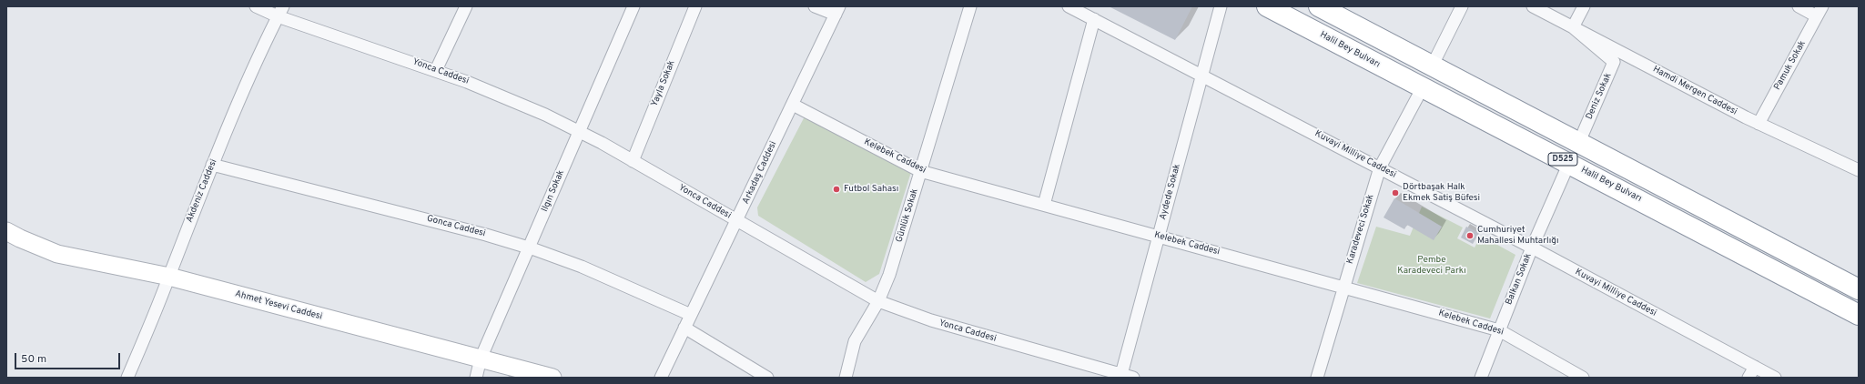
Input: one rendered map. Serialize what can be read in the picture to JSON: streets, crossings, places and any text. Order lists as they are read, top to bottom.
{
  "streets": {
    "highway": ["Halil Bey Bulvarı", "D525"],
    "street": [
      "Pamuk Sokak",
      "Yonca Caddesi",
      "Yayla Sokak",
      "Hamdi Mergen Caddesi",
      "Deniz Sokak",
      "Kuvayi Milliye Caddesi",
      "Kelebek Caddesi",
      "Arkadaş Caddesi",
      "Akdeniz Caddesi",
      "Ilgın Sokak",
      "Aydede Sokak",
      "Günlük Sokak",
      "Gonca Caddesi",
      "Karadeveci Sokak",
      "Balkan Sokak",
      "Ahmet Yesevi Caddesi"
    ]
  },
  "crossings": [
    ["Halil Bey Bulvarı", "Karadeveci Sokak"],
    ["Halil Bey Bulvarı", "Balkan Sokak"],
    ["Pamuk Sokak", "Hamdi Mergen Caddesi"],
    ["Yonca Caddesi", "Yayla Sokak"],
    ["Yonca Caddesi", "Arkadaş Caddesi"],
    ["Yonca Caddesi", "Akdeniz Caddesi"],
    ["Yonca Caddesi", "Ilgın Sokak"],
    ["Yonca Caddesi", "Aydede Sokak"],
    ["Yonca Caddesi", "Günlük Sokak"],
    ["Hamdi Mergen Caddesi", "Deniz Sokak"],
    ["Deniz Sokak", "D525"],
    ["Kuvayi Milliye Caddesi", "Aydede Sokak"],
    ["Kuvayi Milliye Caddesi", "Karadeveci Sokak"],
    ["Kuvayi Milliye Caddesi", "Balkan Sokak"],
    ["Kelebek Caddesi", "Arkadaş Caddesi"],
    ["Kelebek Caddesi", "Aydede Sokak"],
    ["Kelebek Caddesi", "Günlük Sokak"],
    ["Kelebek Caddesi", "Karadeveci Sokak"],
    ["Kelebek Caddesi", "Balkan Sokak"],
    ["Arkadaş Caddesi", "Gonca Caddesi"],
    ["Akdeniz Caddesi", "Gonca Caddesi"],
    ["Akdeniz Caddesi", "Ahmet Yesevi Caddesi"],
    ["Ilgın Sokak", "Gonca Caddesi"],
    ["Ilgın Sokak", "Ahmet Yesevi Caddesi"]
  ],
  "parks": ["Pembe Karadeveci Parkı"],
  "places": ["Futbol Sahası", "Dörtbaşak Halk Ekmek Satiş Büfesi", "Cumhuriyet Mahallesi Muhtarlığı"],
  "scale_bar": "50 m"
}
